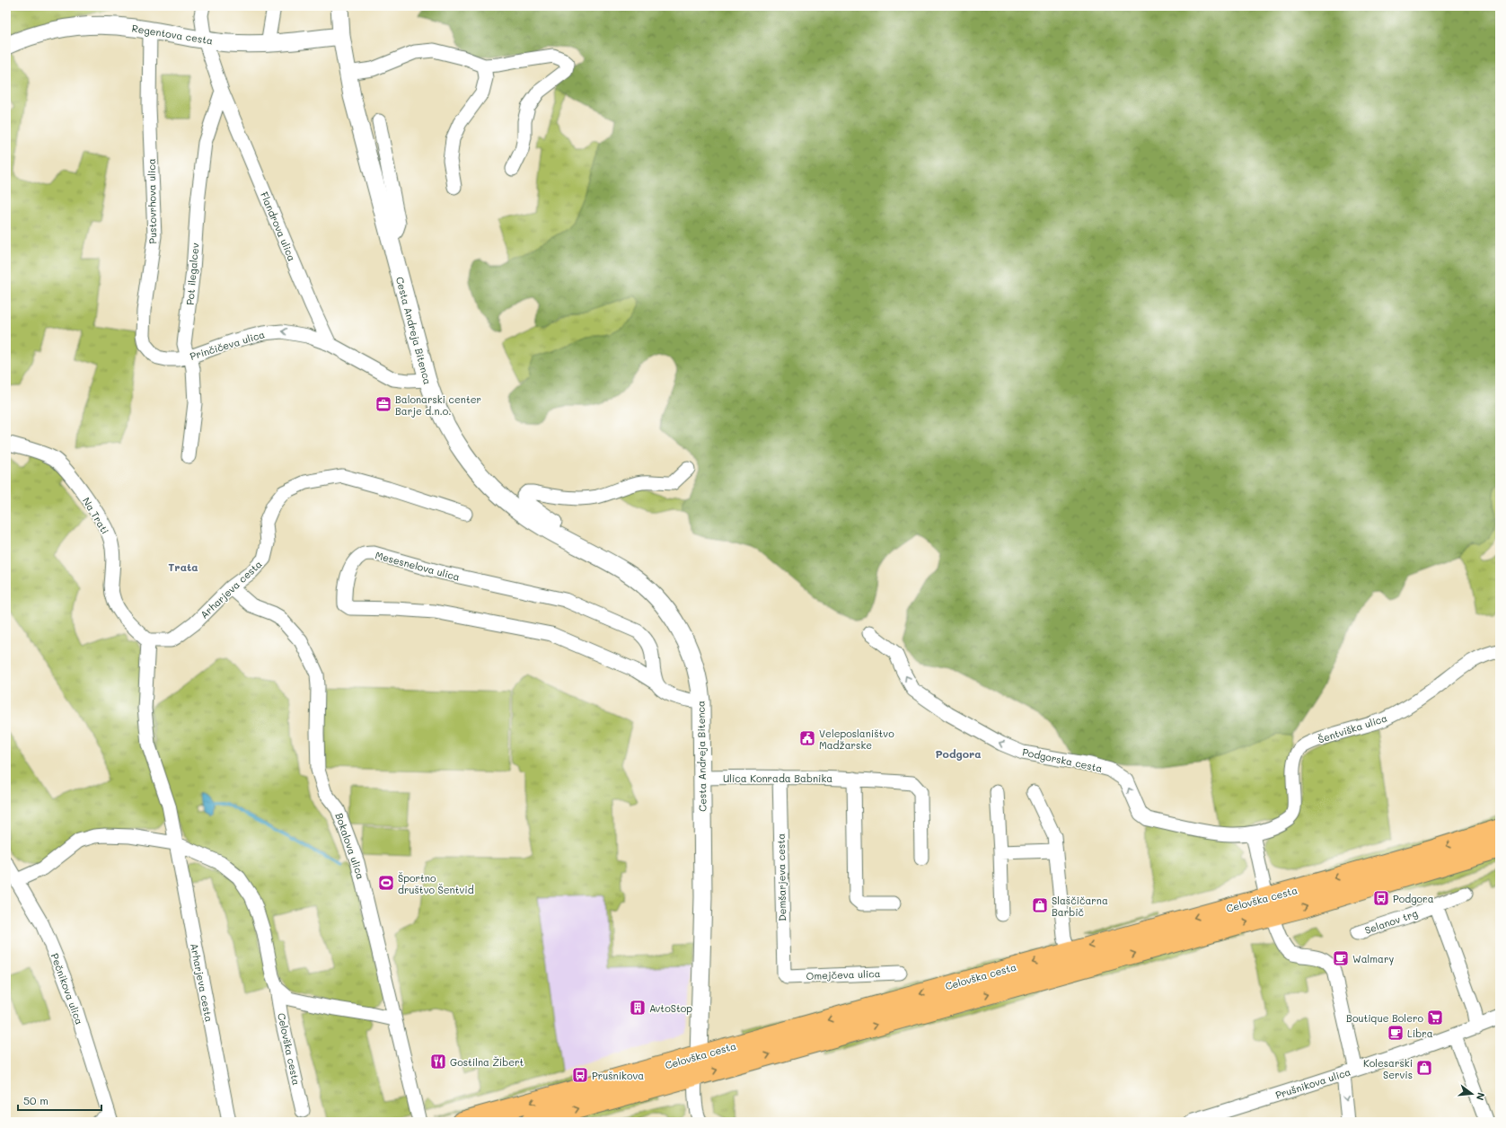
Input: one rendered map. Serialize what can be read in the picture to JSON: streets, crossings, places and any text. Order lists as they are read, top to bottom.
{
  "streets": {
    "main road": ["Celovška cesta"],
    "street": [
      "Regentova cesta",
      "Pustovrhova ulica",
      "Flandrova ulica",
      "Pot ilegalcev",
      "Cesta Andreja Bitenca",
      "Prinčičeva ulica",
      "Na Trati",
      "Mesesnelova ulica",
      "Arharjeva cesta",
      "Šentviška ulica",
      "Podgorska cesta",
      "Ulica Konrada Babnika",
      "Bokalova ulica",
      "Demšarjeva cesta",
      "Selanov trg",
      "Omejčeva ulica",
      "Pečnikova ulica",
      "Prušnikova ulica"
    ]
  },
  "crossings": [
    ["Regentova cesta", "Pustovrhova ulica"],
    ["Regentova cesta", "Flandrova ulica"],
    ["Regentova cesta", "Cesta Andreja Bitenca"],
    ["Pustovrhova ulica", "Prinčičeva ulica"],
    ["Flandrova ulica", "Pot ilegalcev"],
    ["Flandrova ulica", "Prinčičeva ulica"],
    ["Pot ilegalcev", "Prinčičeva ulica"],
    ["Cesta Andreja Bitenca", "Mesesnelova ulica"],
    ["Cesta Andreja Bitenca", "Ulica Konrada Babnika"],
    ["Cesta Andreja Bitenca", "Celovška cesta"],
    ["Na Trati", "Arharjeva cesta"],
    ["Arharjeva cesta", "Bokalova ulica"],
    ["Arharjeva cesta", "Celovška cesta"],
    ["Šentviška ulica", "Podgorska cesta"],
    ["Ulica Konrada Babnika", "Demšarjeva cesta"],
    ["Demšarjeva cesta", "Omejčeva ulica"]
  ],
  "one_way": ["Prinčičeva ulica", "Podgorska cesta"],
  "districts": ["Trata", "Podgora"],
  "places": {
    "office": ["Balonarski center Barje d.n.o."],
    "public building": ["Veleposlaništvo Madžarske"],
    "sports": ["Športno društvo Šentvid"],
    "bus stop": ["Podgora", "Prušnikova"],
    "shop": ["Slaščičarna Barbič", "Kolesarski Servis"],
    "cafe": ["Walmary", "Libra"],
    "building": ["AvtoStop"],
    "supermarket": ["Boutique Bolero"],
    "restaurant": ["Gostilna Žibert"]
  },
  "scale_bar": "50 m",
  "north": "right"
}
